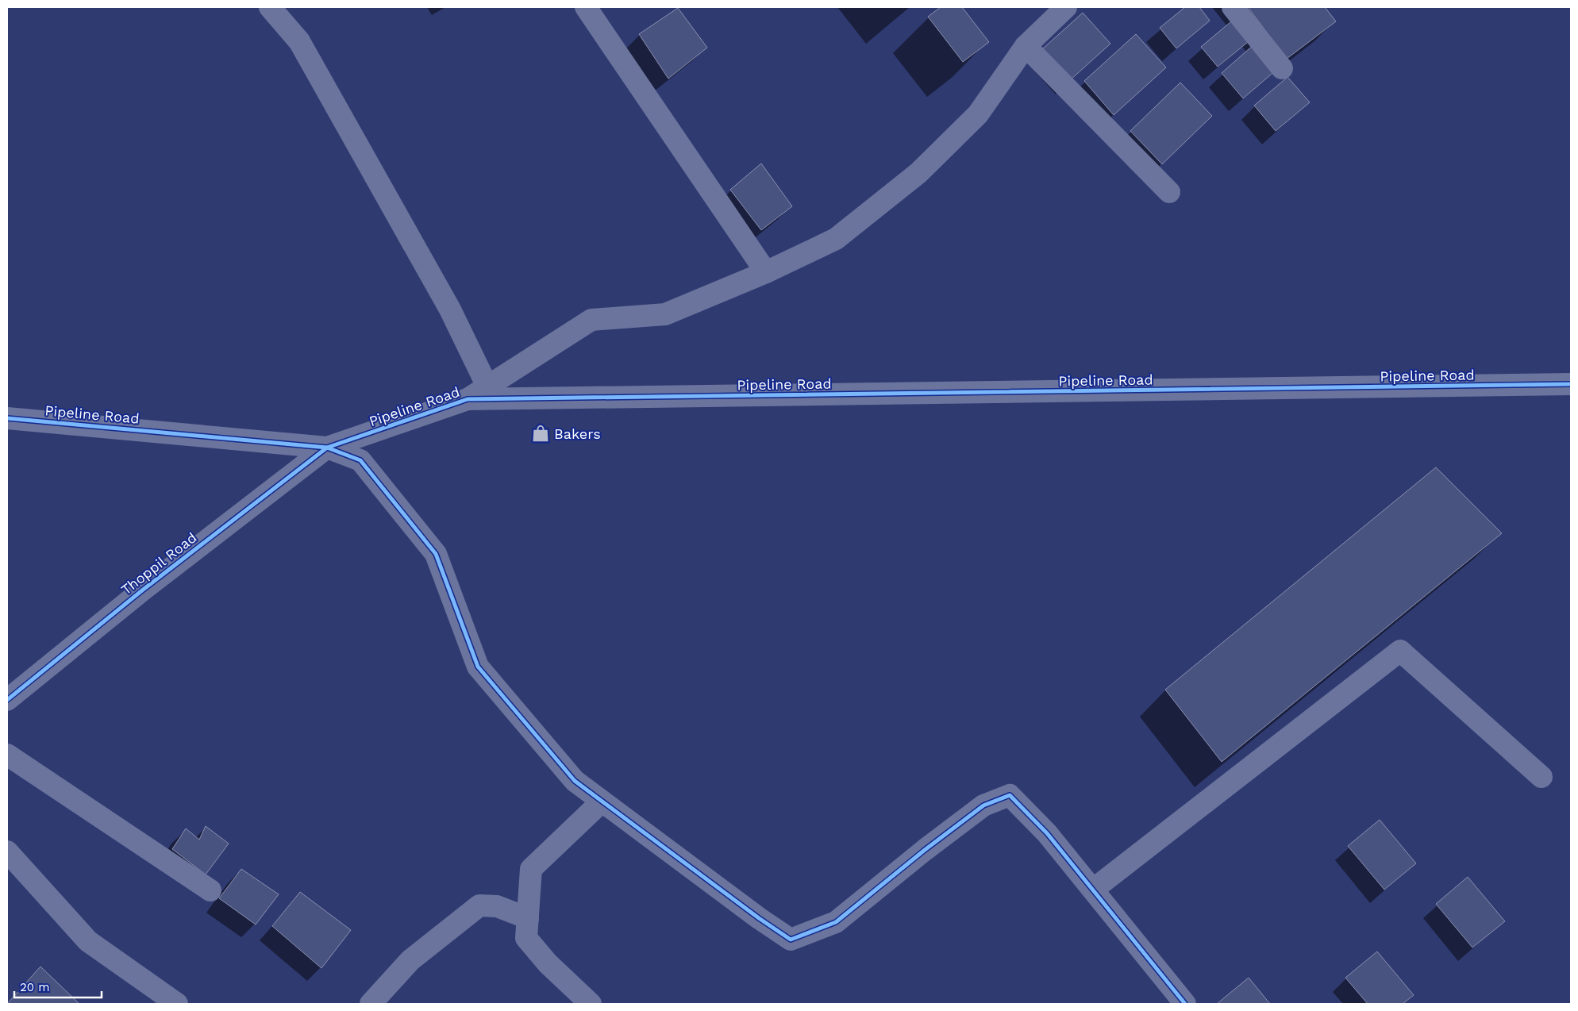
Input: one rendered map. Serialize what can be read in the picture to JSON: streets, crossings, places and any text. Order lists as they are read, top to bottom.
{
  "streets": {
    "street": ["Pipeline Road", "Thoppil Road"]
  },
  "crossings": [
    ["Pipeline Road", "Thoppil Road"]
  ],
  "places": {
    "shop": ["Bakers"]
  },
  "scale_bar": "20 m"
}
